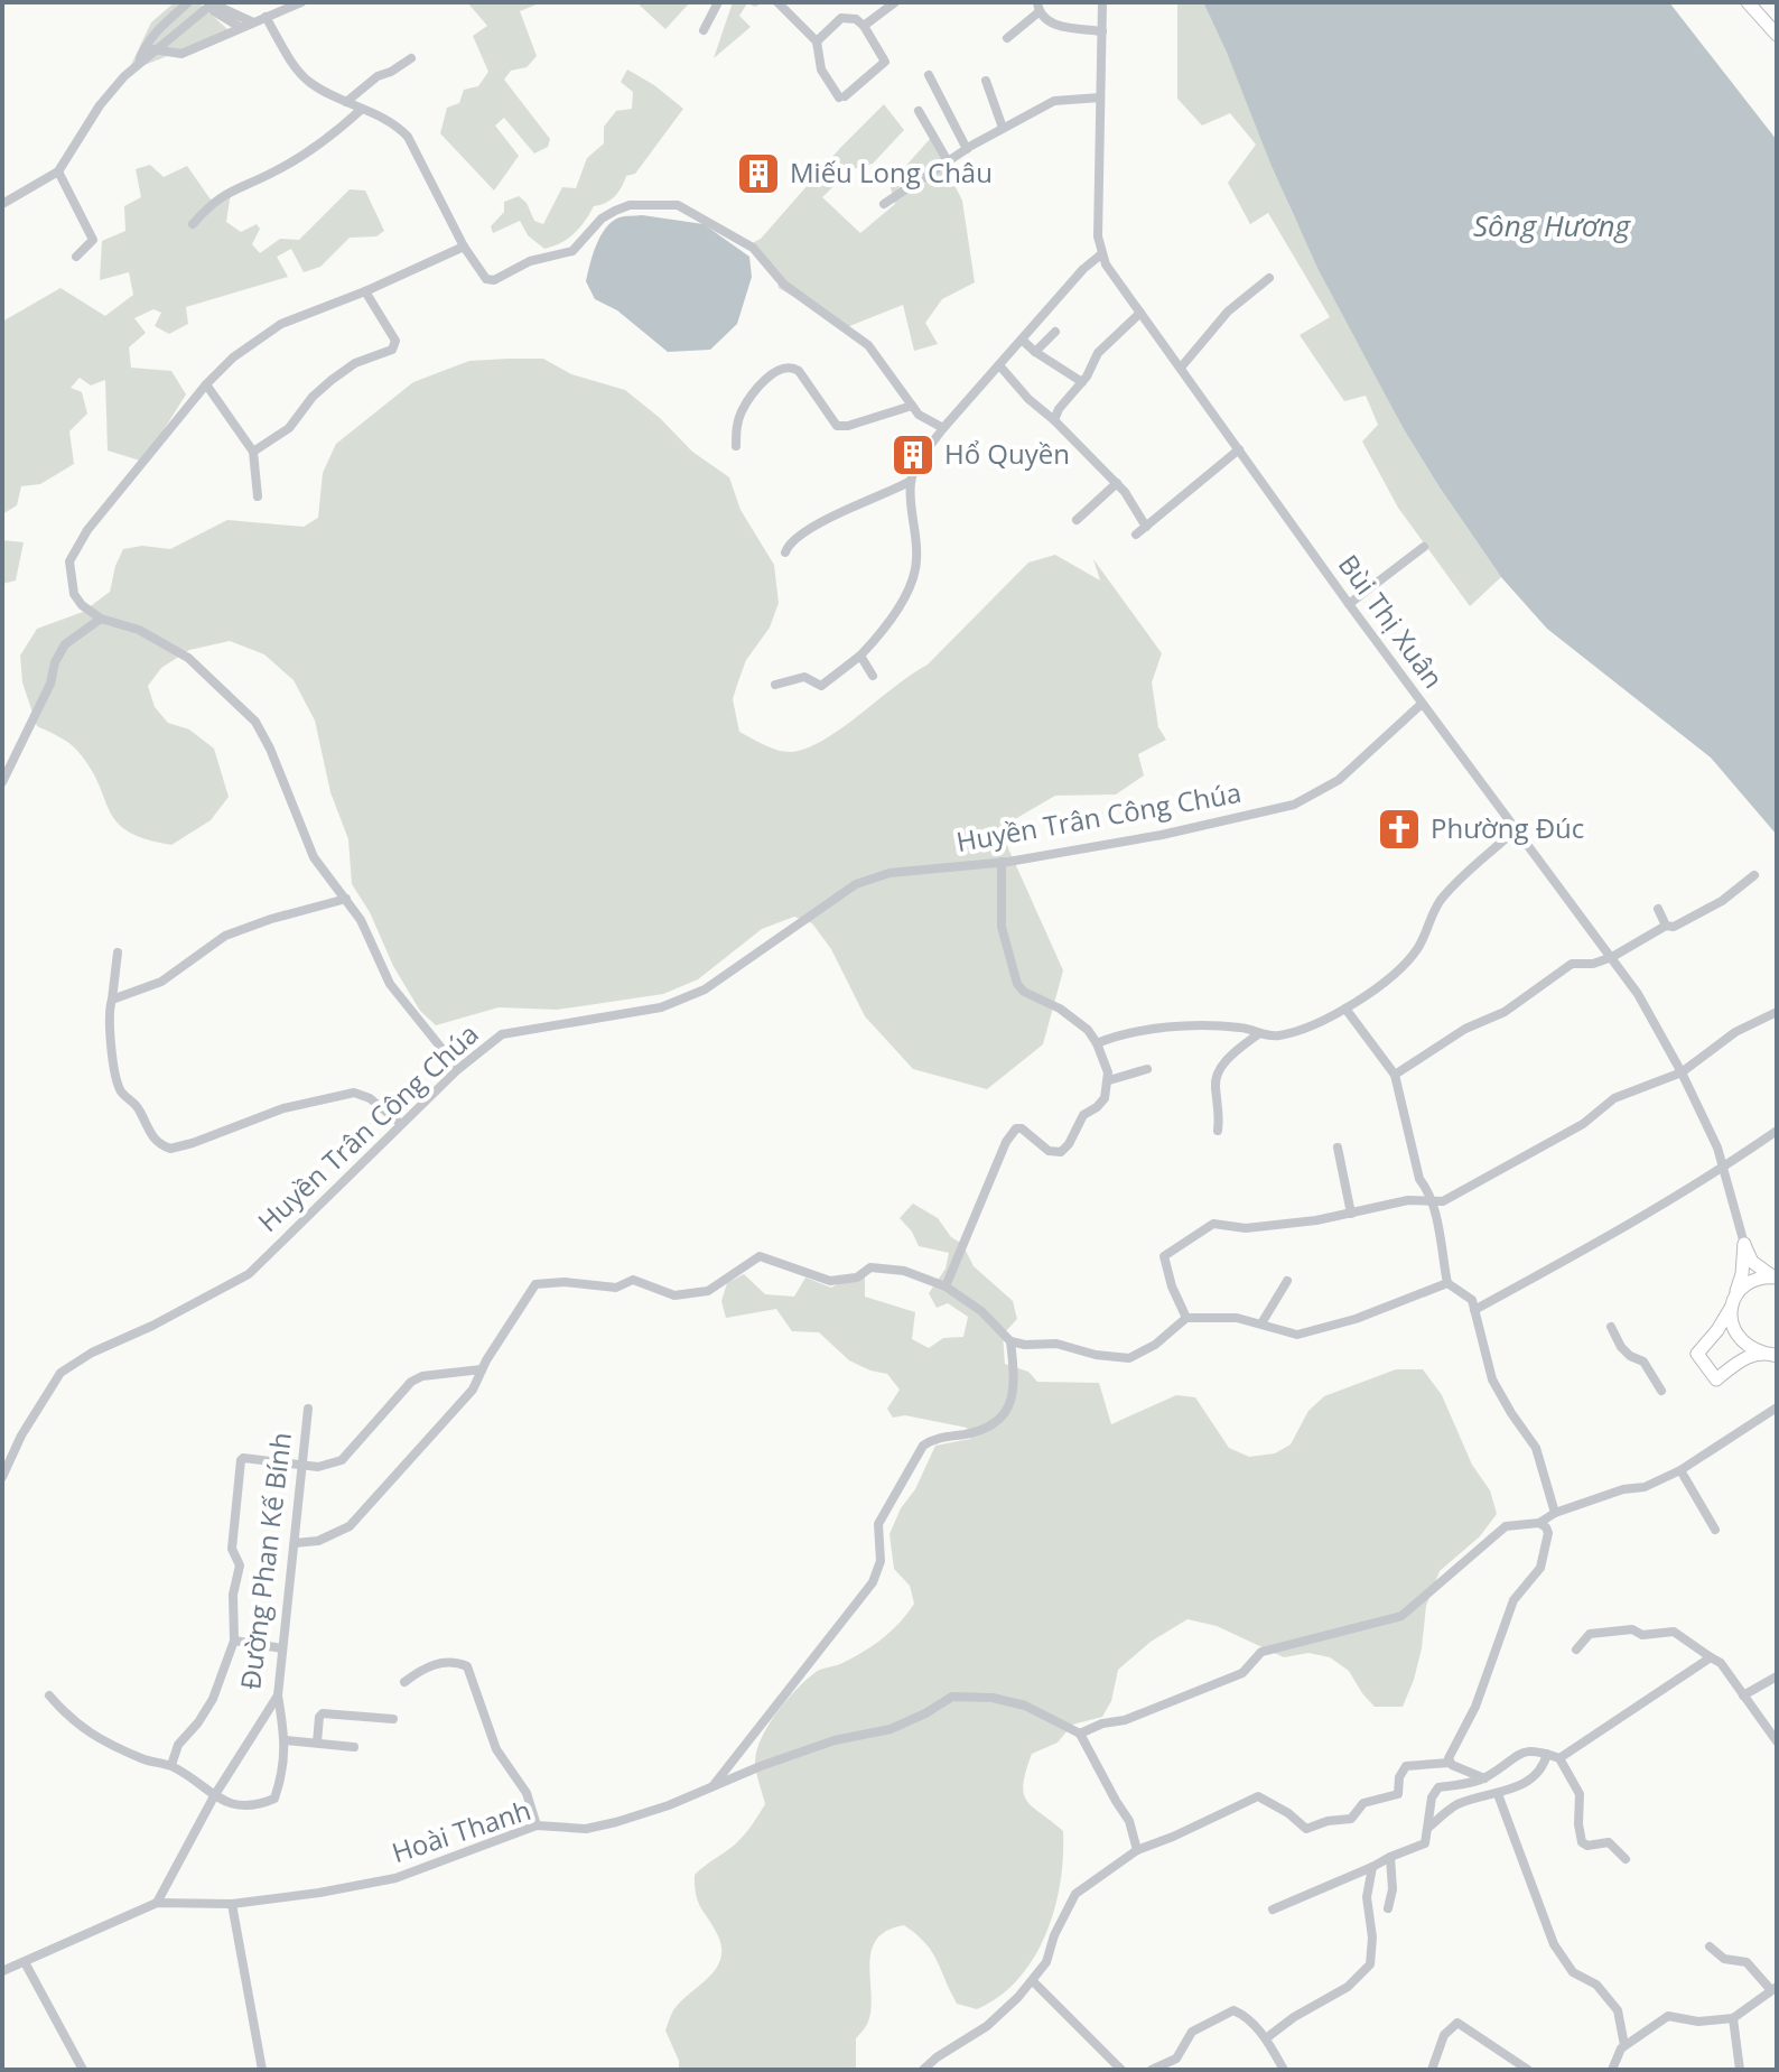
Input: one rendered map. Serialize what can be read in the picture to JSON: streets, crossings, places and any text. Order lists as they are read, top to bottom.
{
  "streets": {
    "street": [
      "Bùi Thị Xuân",
      "Huyền Trân Công Chúa",
      "Đường Phan Kế Bính",
      "Hoài Thanh"
    ]
  },
  "crossings": [
    ["Bùi Thị Xuân", "Huyền Trân Công Chúa"],
    ["Đường Phan Kế Bính", "Hoài Thanh"]
  ],
  "water": ["Sông Hương"],
  "places": {
    "building": ["Miếu Long Châu", "Hổ Quyền"],
    "church": ["Phường Đúc"]
  }
}
